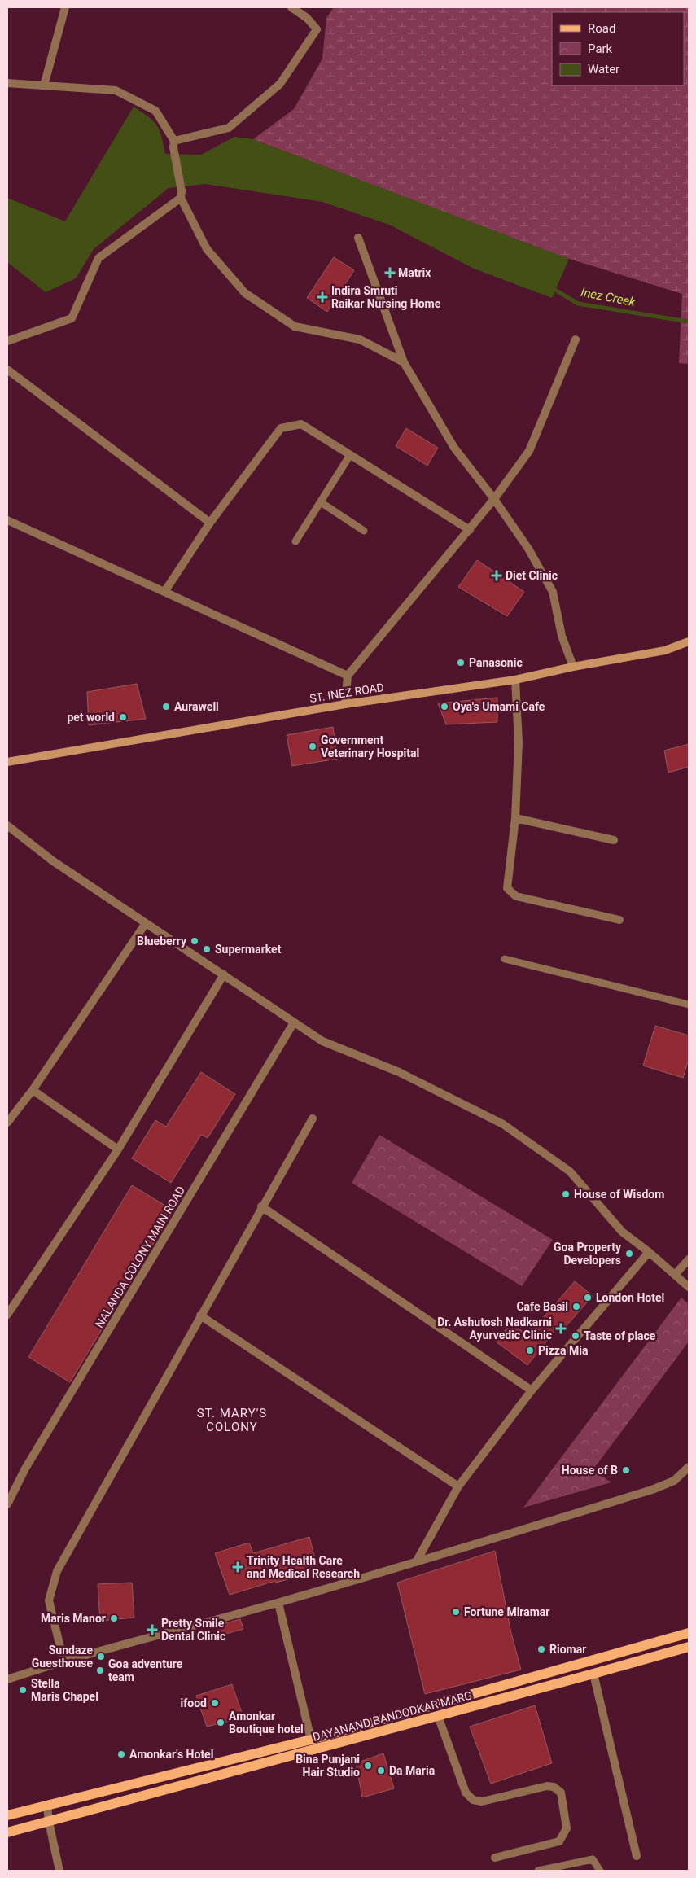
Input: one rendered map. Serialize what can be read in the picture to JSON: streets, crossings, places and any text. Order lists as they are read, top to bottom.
{
  "streets": {
    "main road": ["ST. INEZ ROAD", "DAYANAND BANDODKAR MARG"],
    "street": ["NALANDA COLONY MAIN ROAD"]
  },
  "districts": ["ST. MARY'S COLONY"],
  "water": ["Inez Creek"],
  "places": {
    "health": [
      "Matrix",
      "Indira Smruti Raikar Nursing Home",
      "Diet Clinic",
      "Dr. Ashutosh Nadkarni Ayurvedic Clinic",
      "Trinity Health Care and Medical Research",
      "Pretty Smile Dental Clinic"
    ],
    "other": [
      "Panasonic",
      "Aurawell",
      "Oya's Umami Cafe",
      "pet world",
      "Government Veterinary Hospital",
      "Blueberry",
      "Supermarket",
      "House of Wisdom",
      "Goa Property Developers",
      "London Hotel",
      "Cafe Basil",
      "Taste of place",
      "Pizza Mia",
      "House of B",
      "Fortune Miramar",
      "Maris Manor",
      "Riomar",
      "Sundaze Guesthouse",
      "Goa adventure team",
      "Stella Maris Chapel",
      "ifood",
      "Amonkar Boutique hotel",
      "Amonkar's Hotel",
      "Bina Punjani Hair Studio",
      "Da Maria"
    ]
  },
  "legend": ["Road", "Park", "Water"]
}
